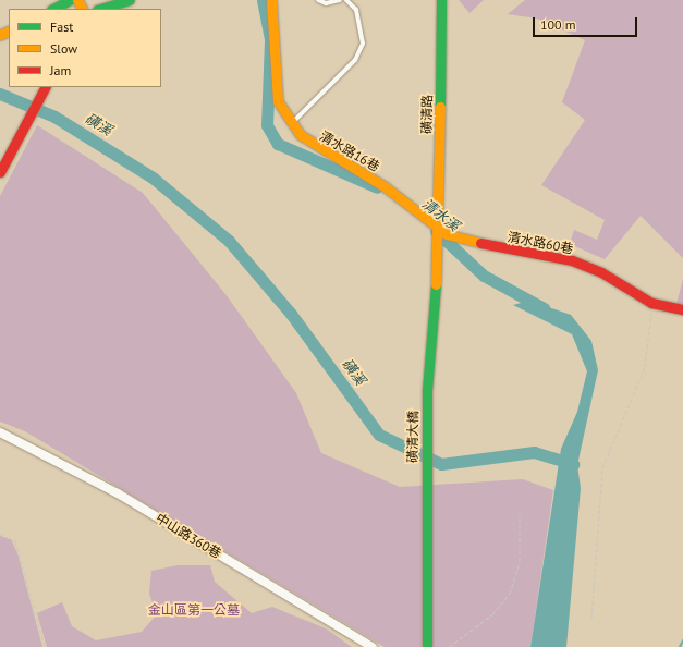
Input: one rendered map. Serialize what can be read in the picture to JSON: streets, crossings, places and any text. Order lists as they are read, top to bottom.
{
  "streets": {
    "street": [
      "磺清路",
      "清水路16巷",
      "清水路60巷",
      "磺清大橋",
      "中山路360巷"
    ]
  },
  "crossings": [
    ["磺清路", "清水路16巷"],
    ["磺清路", "清水路60巷"],
    ["磺清路", "磺清大橋"],
    ["清水路16巷", "清水路60巷"],
    ["清水路16巷", "磺清大橋"],
    ["清水路60巷", "磺清大橋"]
  ],
  "water": ["磺溪", "清水溪"],
  "parks": ["金山區第一公墓"],
  "legend": ["Fast", "Slow", "Jam"],
  "scale_bar": "100 m"
}
